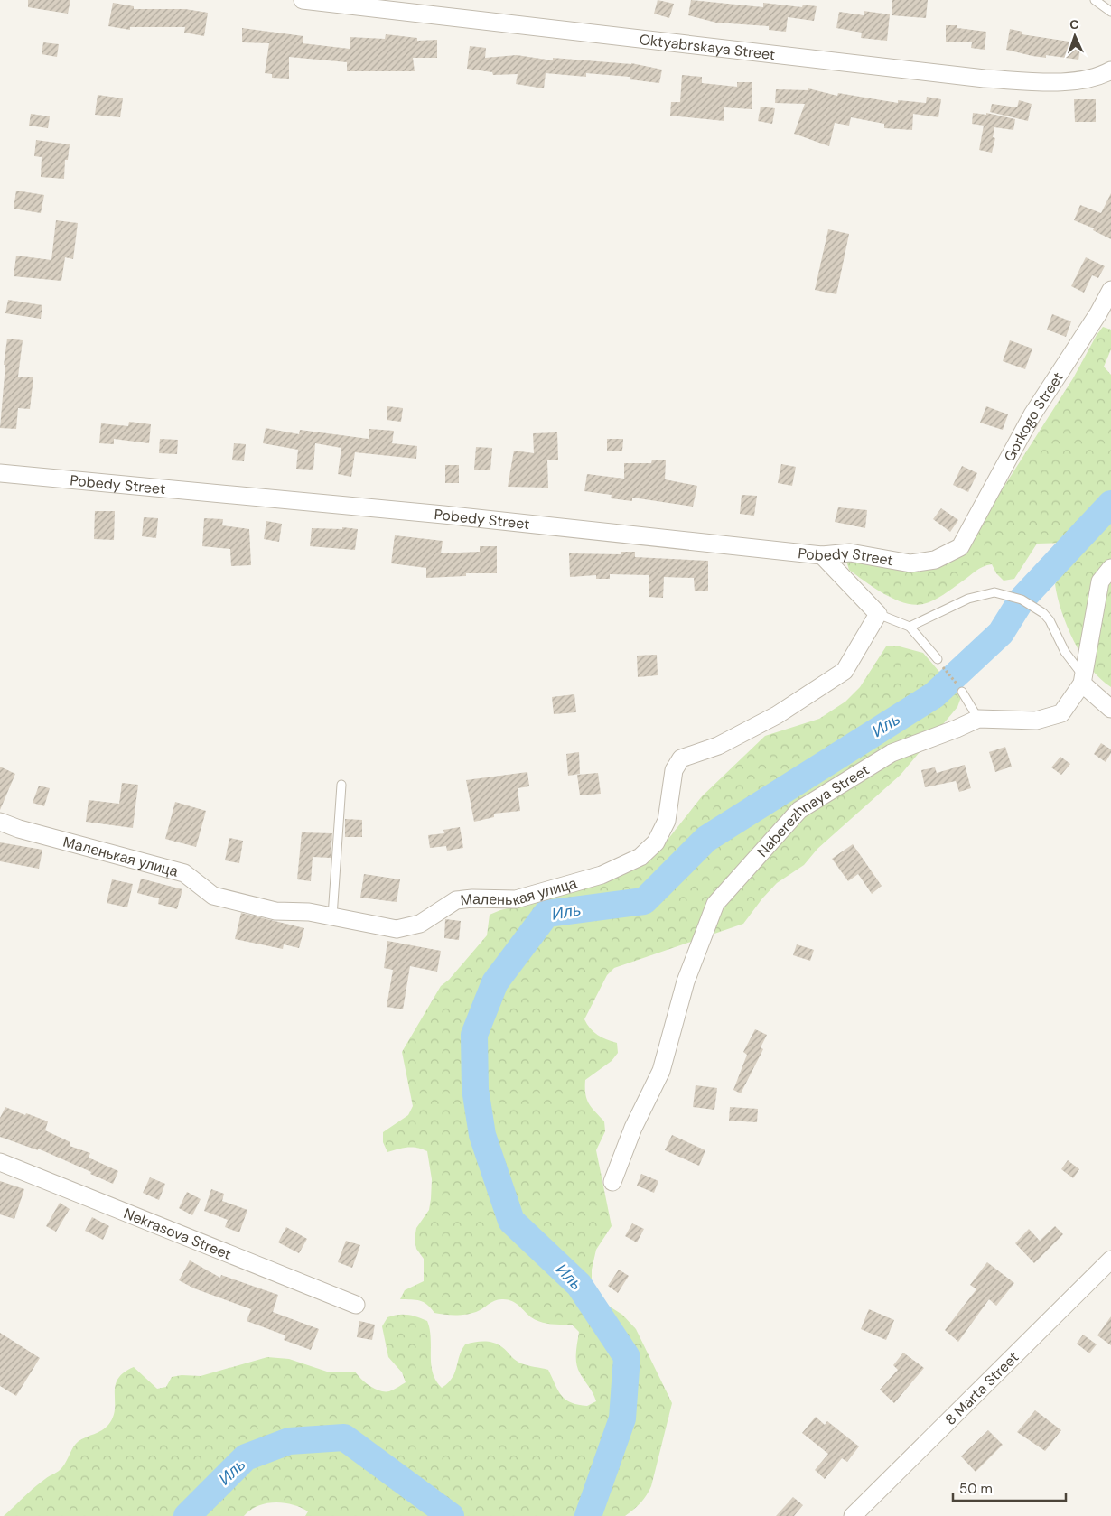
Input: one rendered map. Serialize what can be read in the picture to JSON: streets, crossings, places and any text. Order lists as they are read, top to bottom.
{
  "streets": {
    "street": [
      "Oktyabrskaya Street",
      "Gorkogo Street",
      "Pobedy Street",
      "Naberezhnaya Street",
      "Маленькая улица",
      "Nekrasova Street",
      "8 Marta Street"
    ]
  },
  "crossings": [
    ["Gorkogo Street", "Pobedy Street"]
  ],
  "water": ["Иль"],
  "scale_bar": "50 m",
  "north": "top"
}
